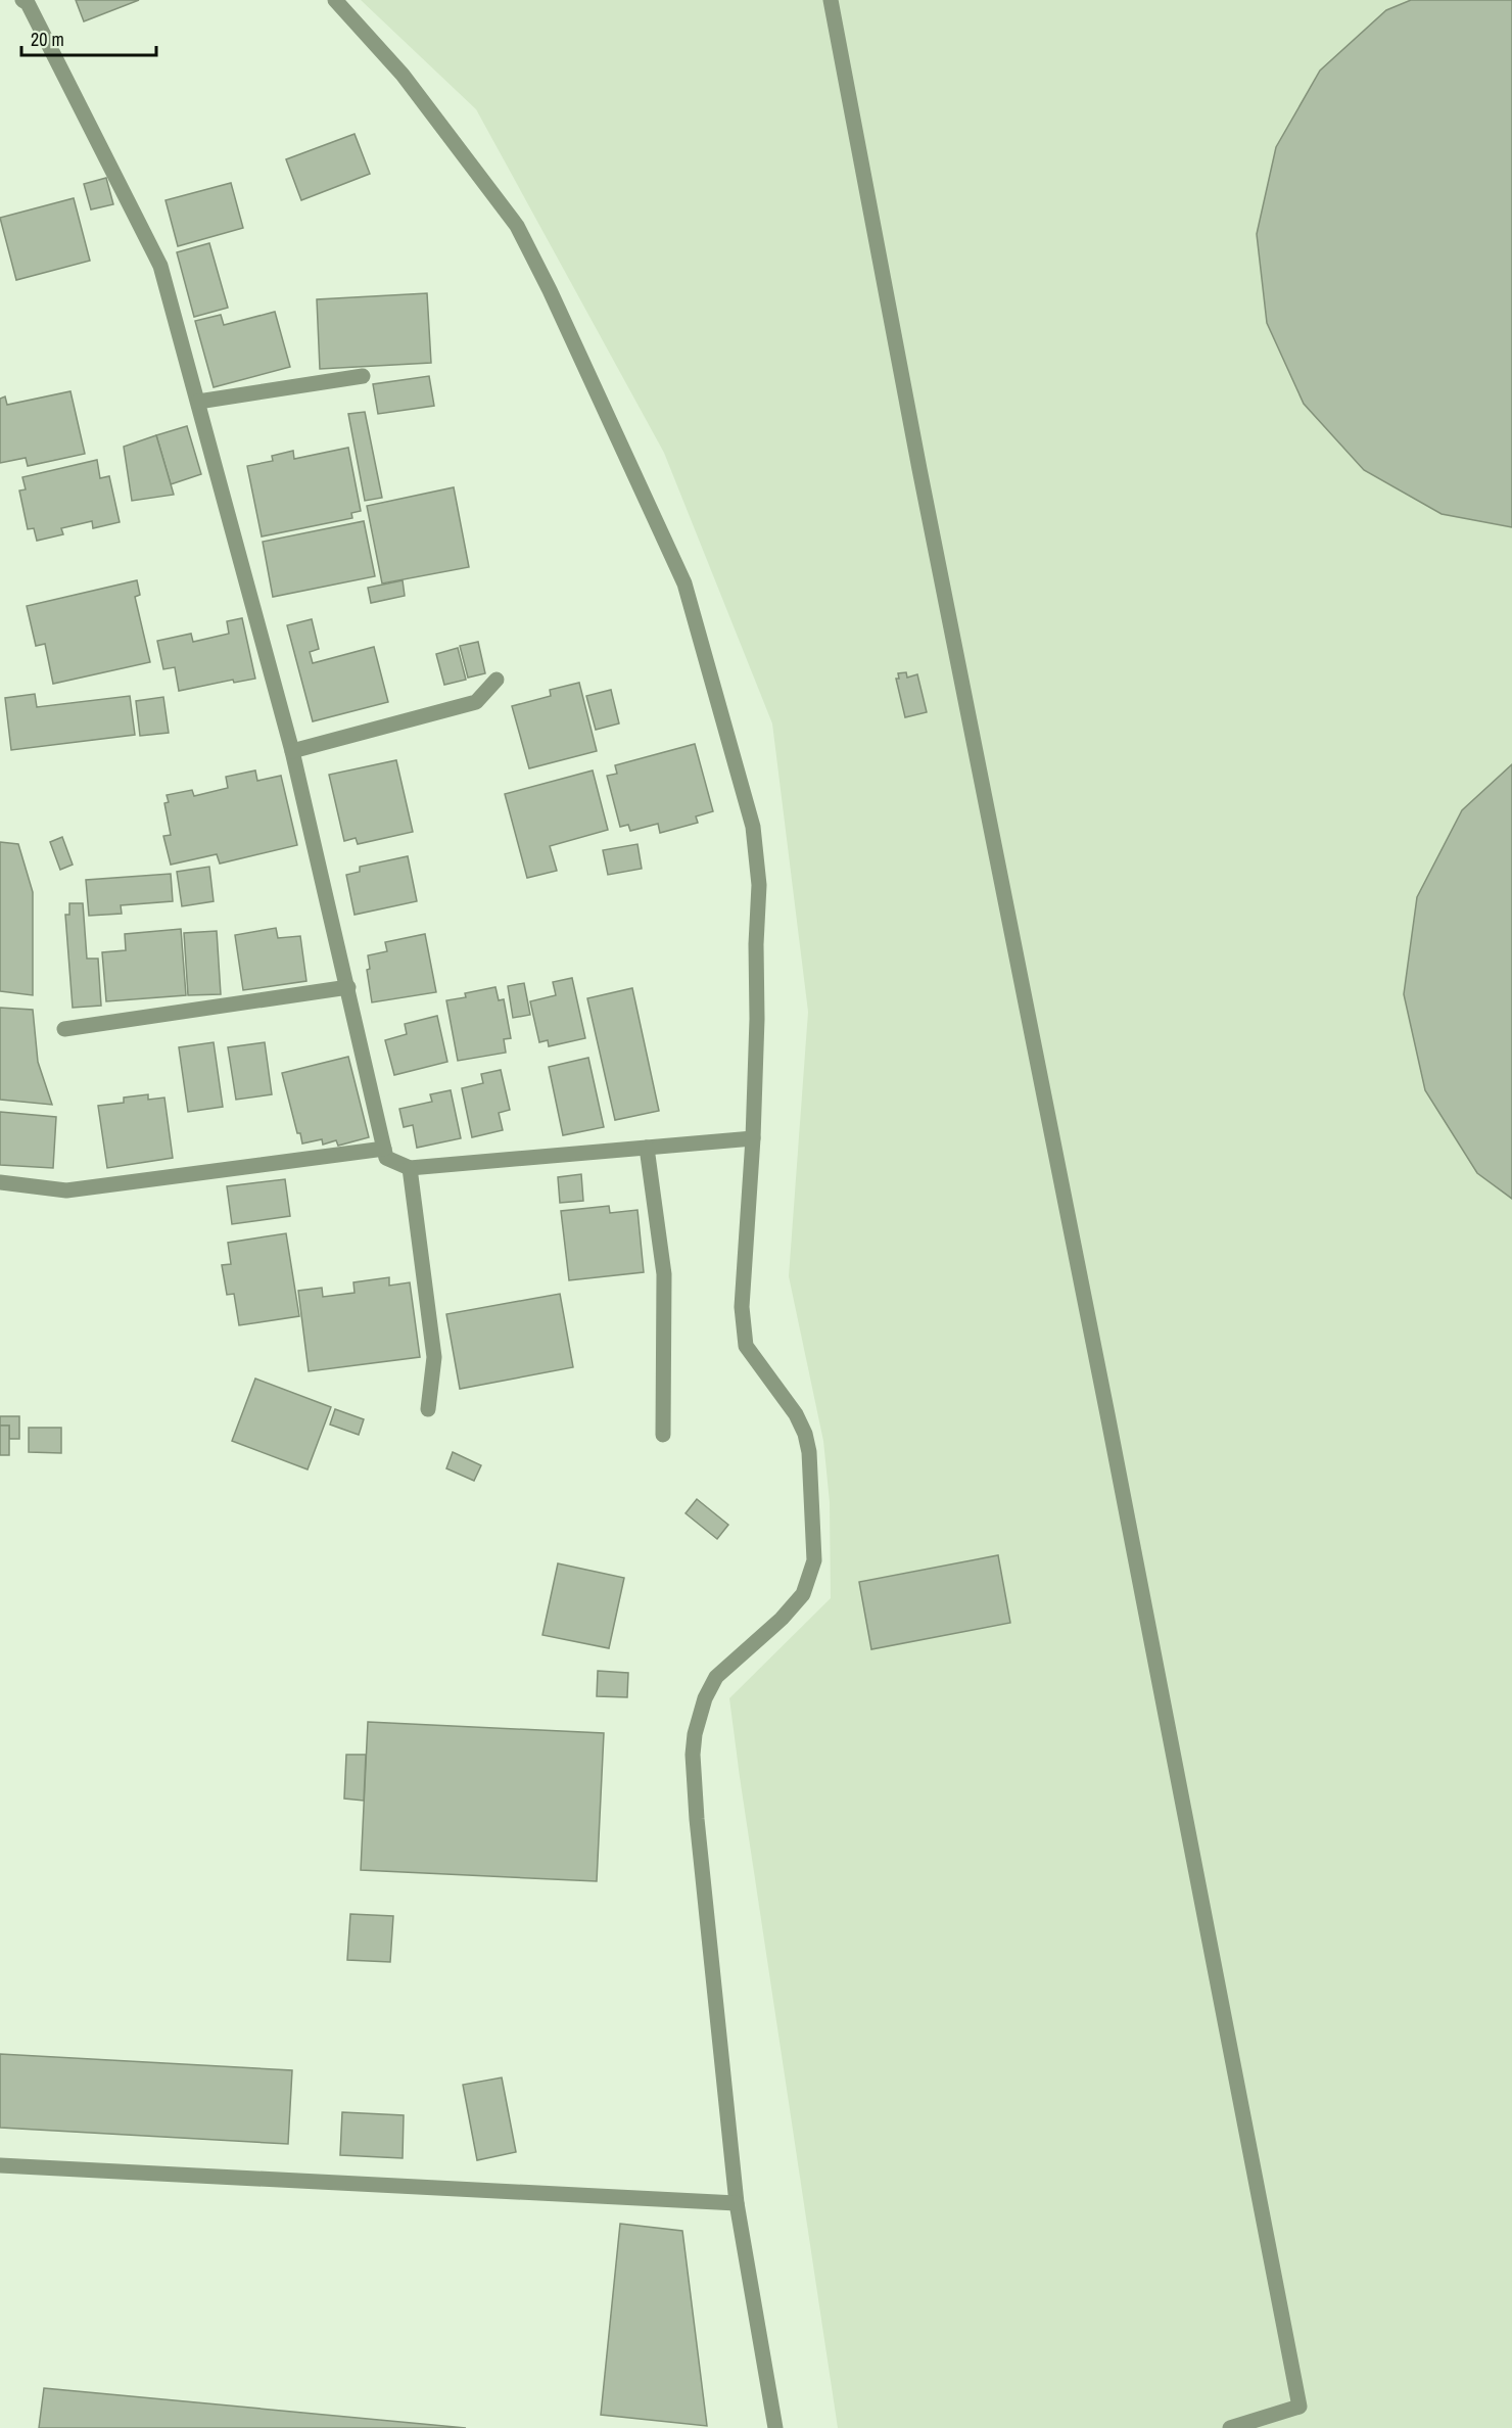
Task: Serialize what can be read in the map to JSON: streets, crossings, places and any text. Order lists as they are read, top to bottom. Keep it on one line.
{"scale_bar":"20 m"}
